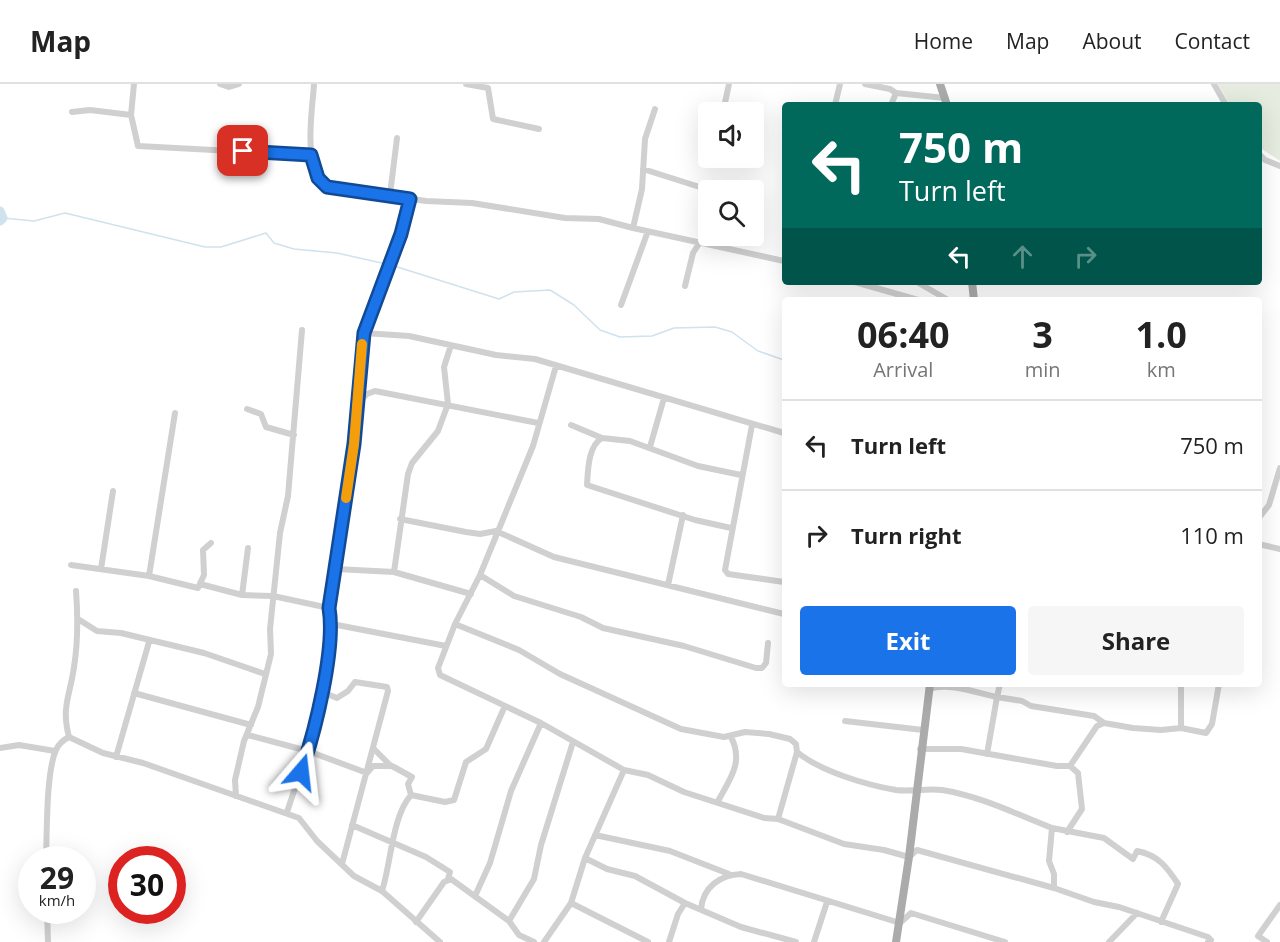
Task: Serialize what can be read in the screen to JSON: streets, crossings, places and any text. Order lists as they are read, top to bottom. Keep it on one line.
{"page":{"header":"Map","nav":["Home","Map","About","Contact"],"turn":["750 m","Turn left"],"eta":["06:40","Arrival","3","min","1.0","km"],"list":[{"name":"Turn left","value":"750 m"},{"name":"Turn right","value":"110 m"}],"buttons":["Exit","Share"],"speed":"29 km/h","limit":"30"}}
